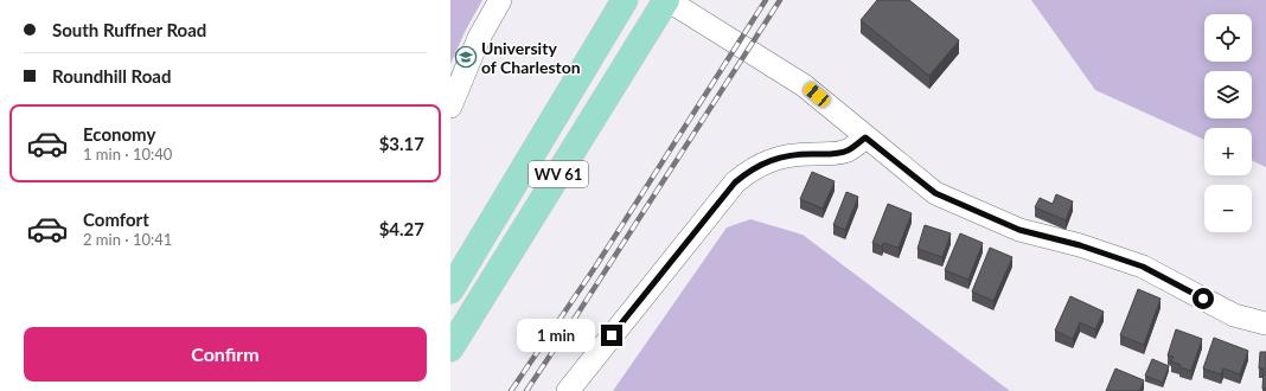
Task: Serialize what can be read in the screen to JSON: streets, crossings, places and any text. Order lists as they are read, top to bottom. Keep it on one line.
{"streets":{"main road":["WV 61"]},"places":{"school or university":["University of Charleston"]},"page":{"banner":["South Ruffner Road","Roundhill Road"],"map_buttons":["+","−"],"list":[{"name":"Economy","note":"1 min · 10:40","value":"$3.17"},{"name":"Comfort","note":"2 min · 10:41","value":"$4.27"}],"buttons":"Confirm","bubble":"1 min"}}
